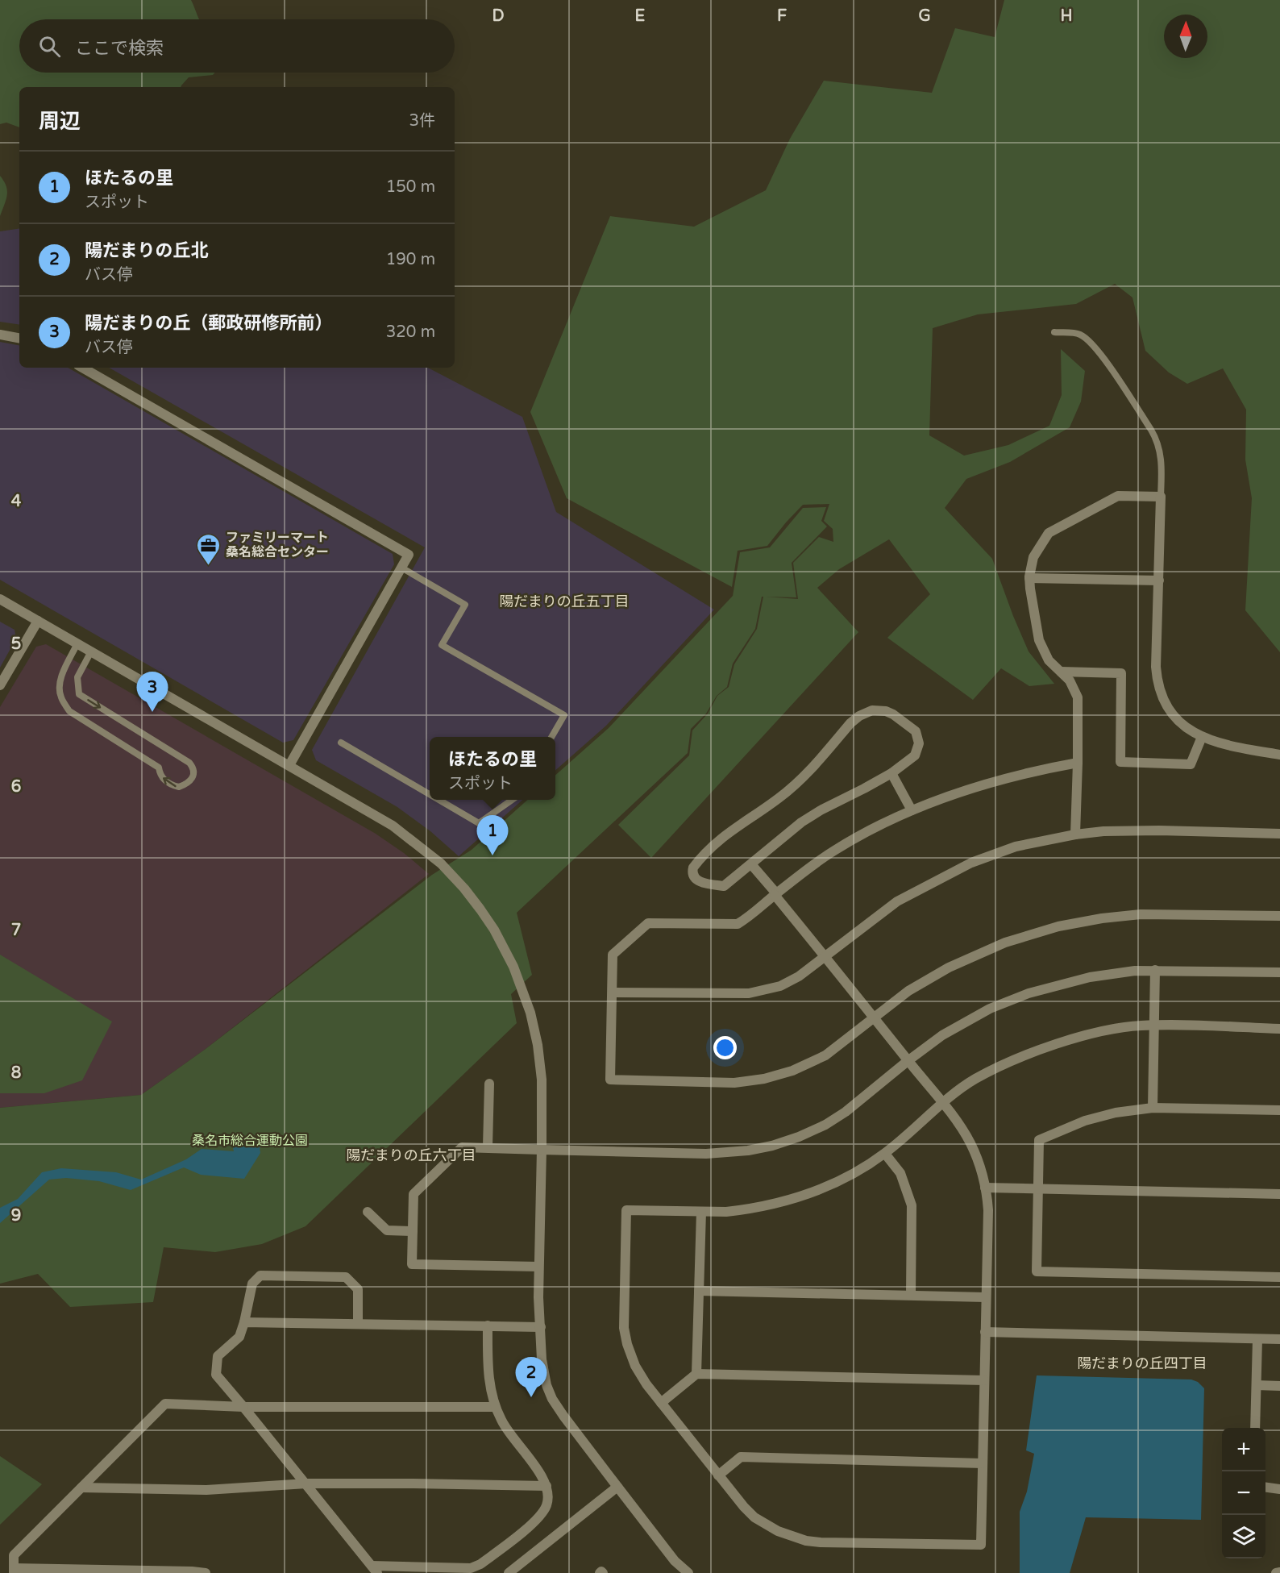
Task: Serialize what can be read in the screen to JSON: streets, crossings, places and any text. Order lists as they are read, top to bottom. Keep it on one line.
{"districts":["陽だまりの丘五丁目","陽だまりの丘六丁目","陽だまりの丘四丁目"],"parks":["桑名市総合運動公園"],"places":{"office":["ファミリーマート 桑名総合センター"]},"north":"top","page":{"search":"ここで検索","heading":["周辺","3件"],"list":[{"mark":"1","name":"ほたるの里","note":"スポット","value":"150 m"},{"mark":"2","name":"陽だまりの丘北","note":"バス停","value":"190 m"},{"mark":"3","name":"陽だまりの丘（郵政研修所前）","note":"バス停","value":"320 m"}],"pins":["3","1","2"],"popup":["ほたるの里","スポット"],"map_buttons":["+","−"]},"grid":{"columns":["D","E","F","G","H"],"rows":["4","5","6","7","8","9"]}}
